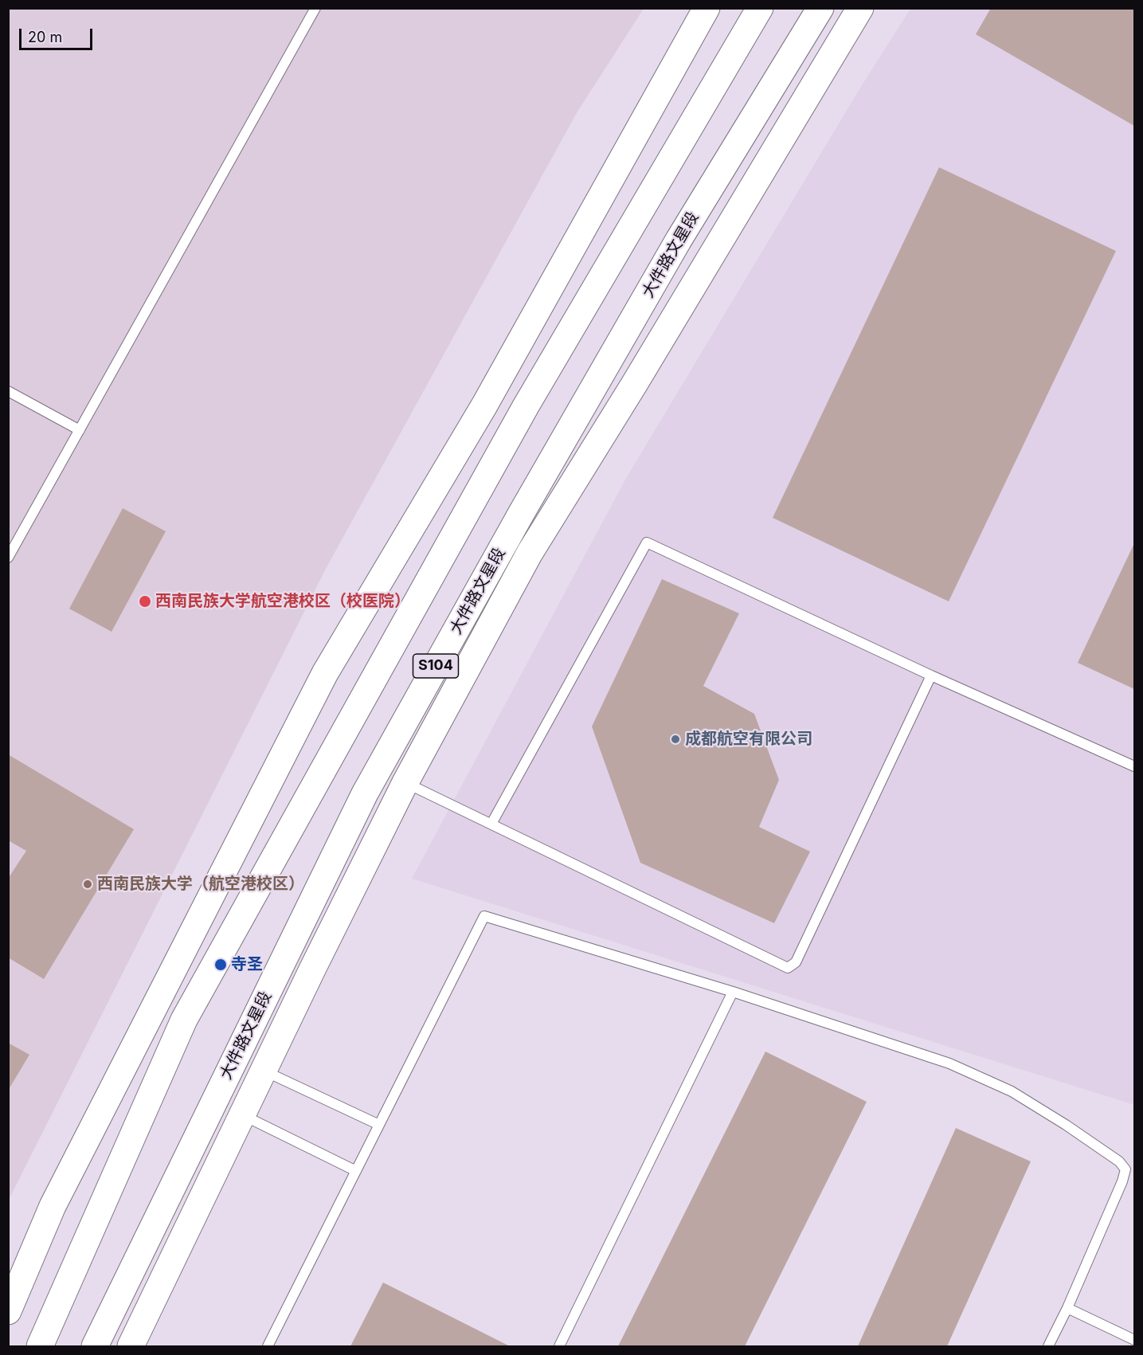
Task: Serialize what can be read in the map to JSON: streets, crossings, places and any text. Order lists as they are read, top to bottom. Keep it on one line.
{"streets":{"main road":["大件路文星段","S104"]},"places":["西南民族大学航空港校区（校医院）","成都航空有限公司","西南民族大学（航空港校区）","寺圣"],"scale_bar":"20 m"}
